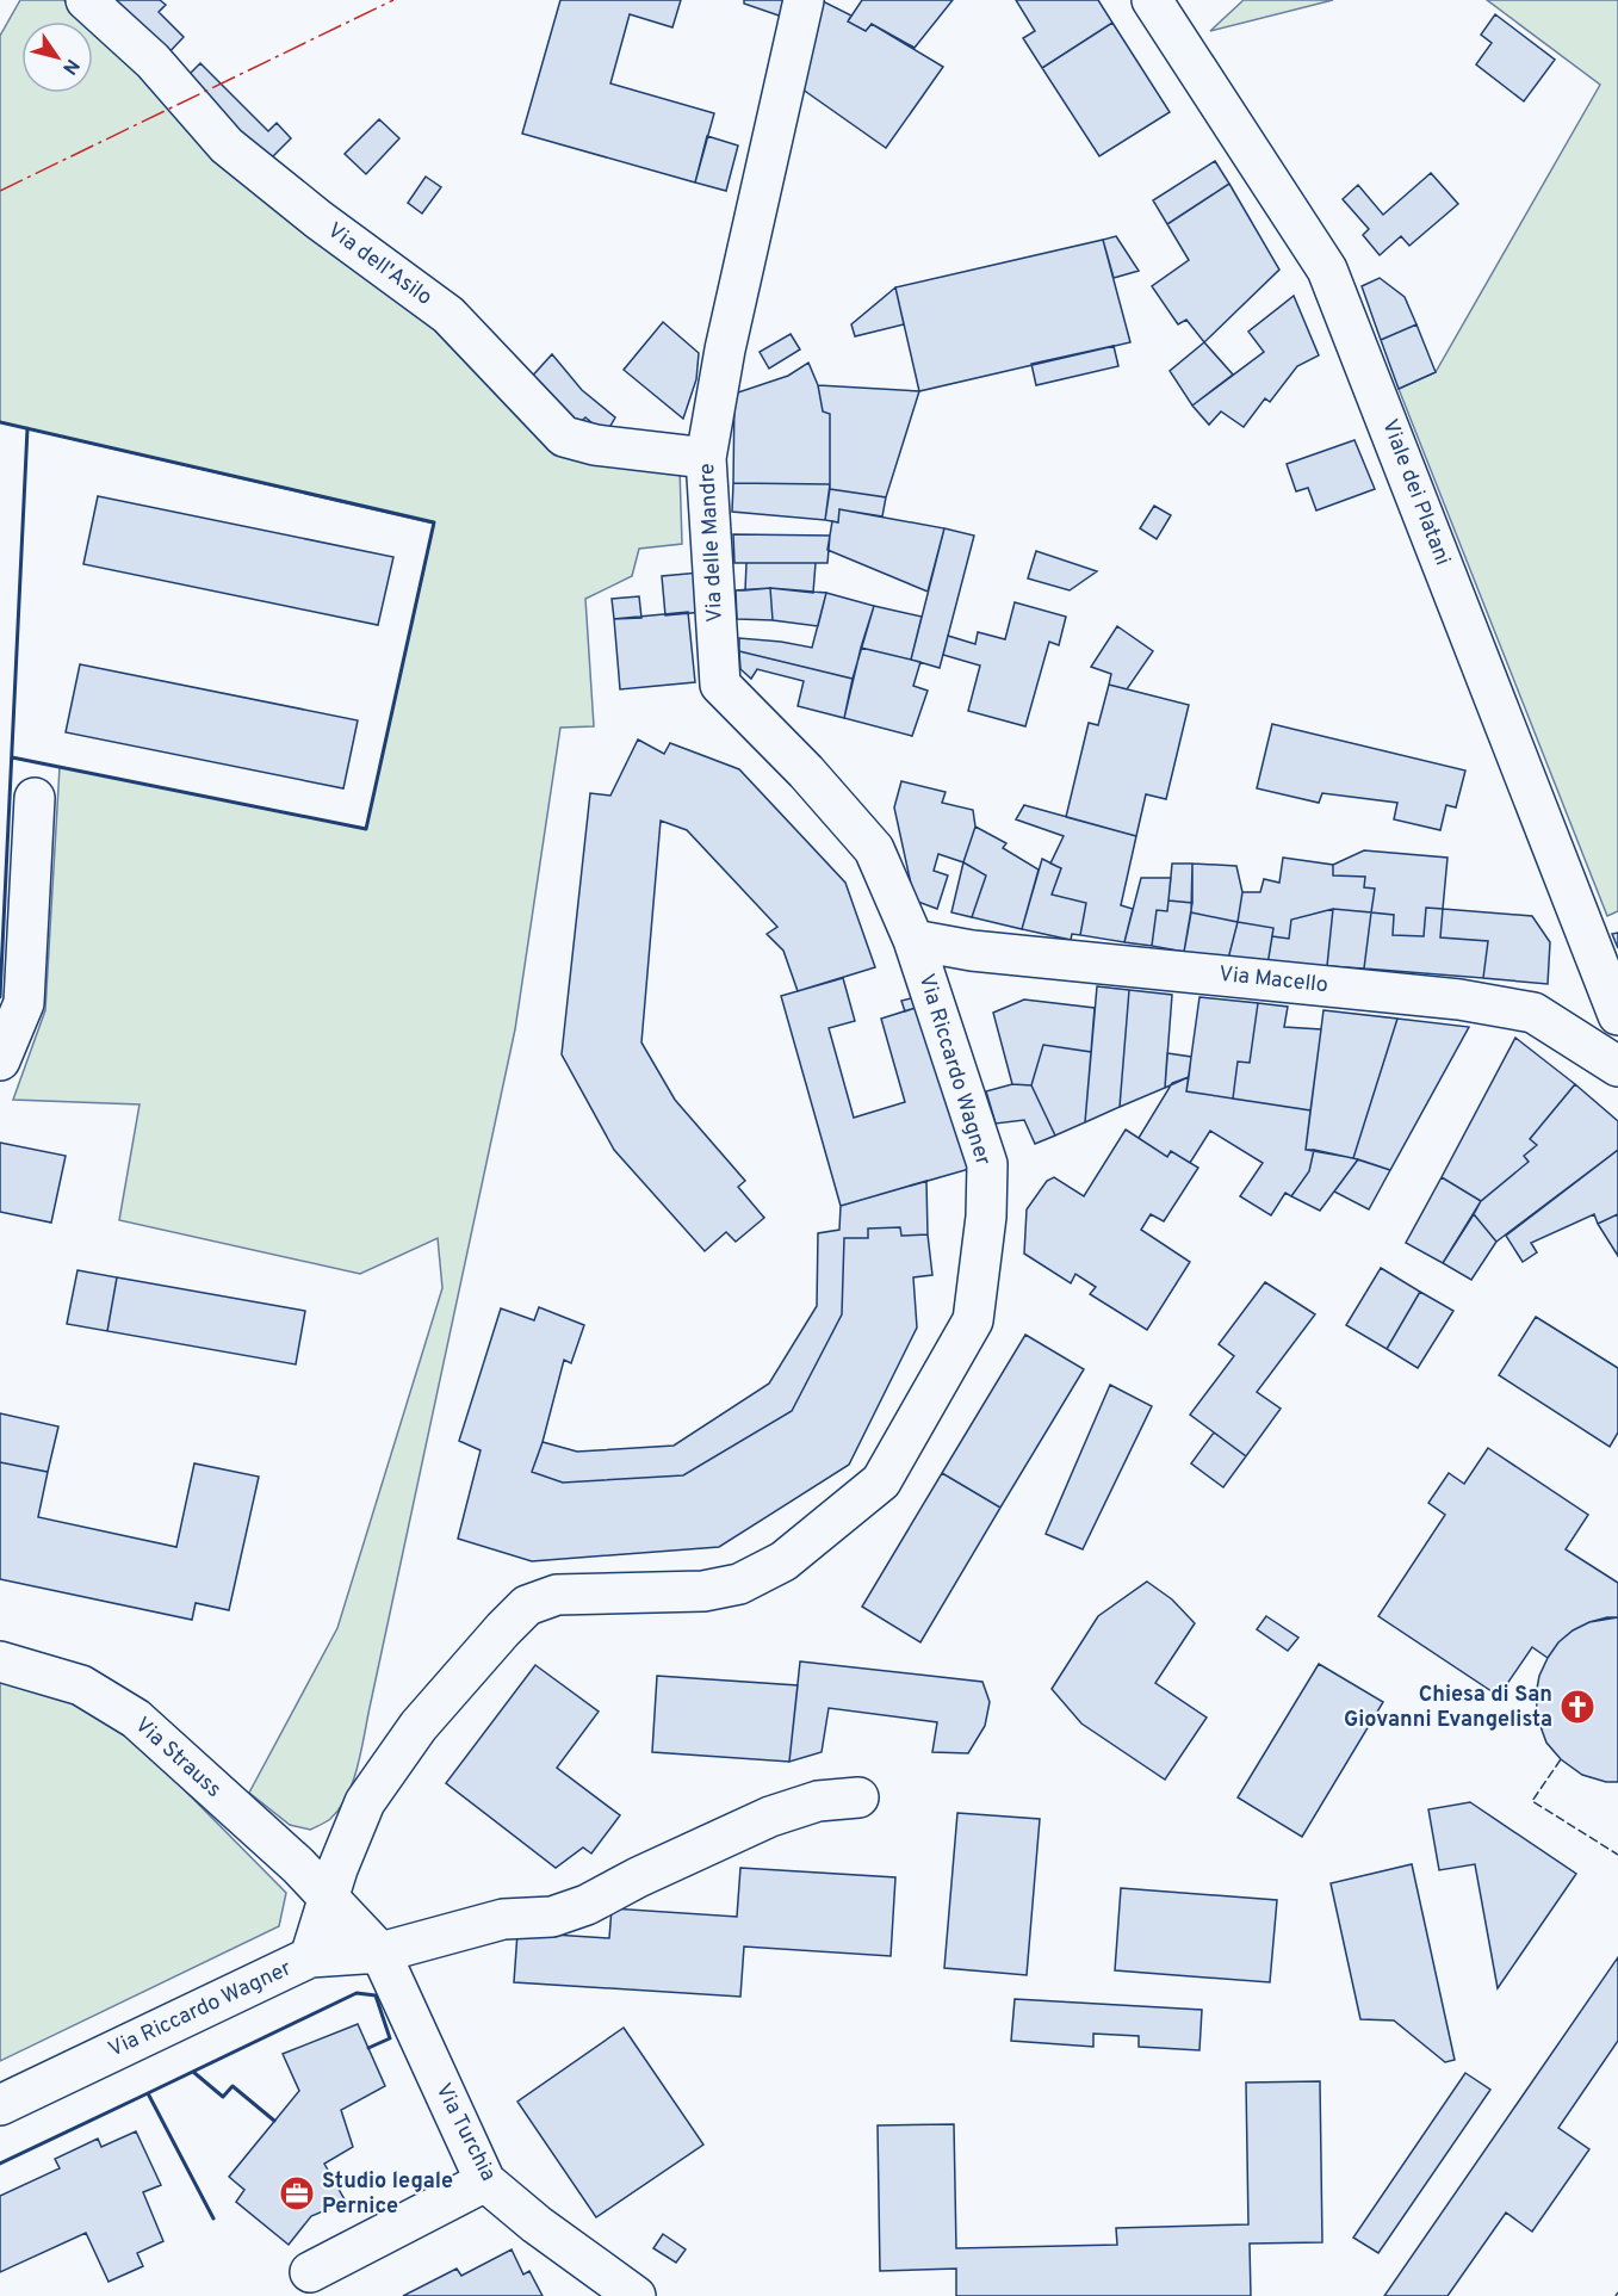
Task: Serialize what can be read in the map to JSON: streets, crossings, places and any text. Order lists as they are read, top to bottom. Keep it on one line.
{"streets":{"street":["Via dell'Asilo","Viale dei Platani","Via delle Mandre","Via Macello","Via Riccardo Wagner","Via Strauss","Via Turchia"]},"crossings":[["Via dell'Asilo","Via delle Mandre"],["Via delle Mandre","Via Macello"],["Via delle Mandre","Via Riccardo Wagner"],["Via Macello","Via Riccardo Wagner"],["Via Riccardo Wagner","Via Strauss"],["Via Strauss","Via Turchia"]],"places":{"church":["Chiesa di San Giovanni Evangelista"],"office":["Studio legale Pernice"]},"north":"bottom right"}
